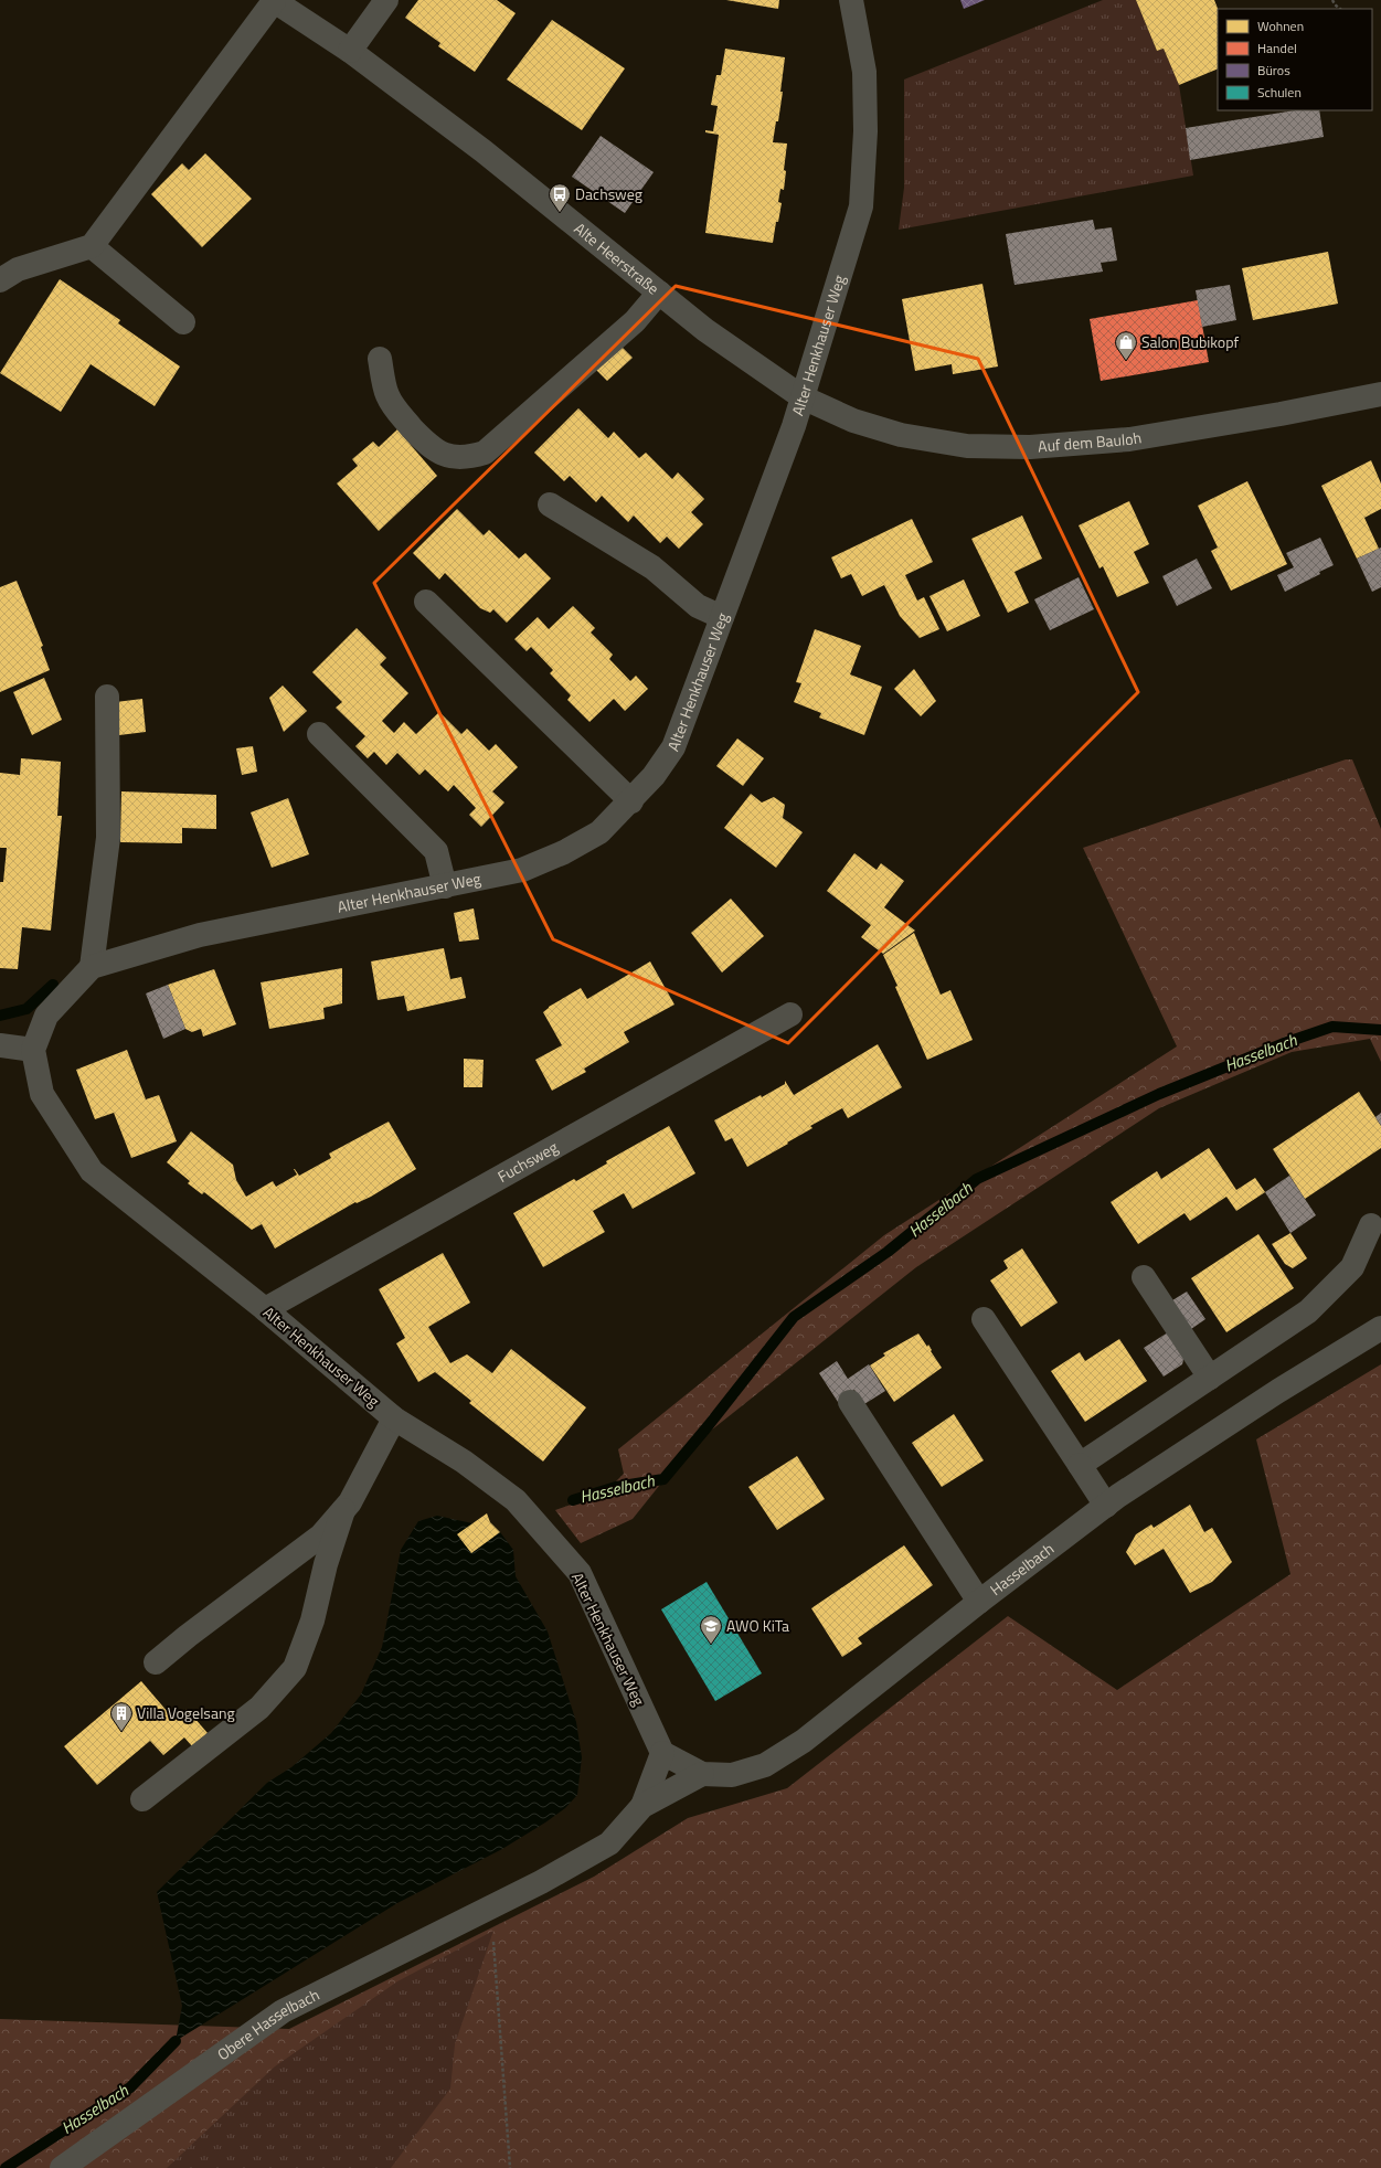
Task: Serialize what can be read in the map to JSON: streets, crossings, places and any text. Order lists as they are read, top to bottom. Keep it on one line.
{"streets":{"street":["Alte Heerstraße","Alter Henkhauser Weg","Auf dem Bauloh","Fuchsweg","Hasselbach","Obere Hasselbach"]},"crossings":[["Alte Heerstraße","Alter Henkhauser Weg"],["Alte Heerstraße","Auf dem Bauloh"],["Alter Henkhauser Weg","Auf dem Bauloh"],["Alter Henkhauser Weg","Fuchsweg"],["Alter Henkhauser Weg","Hasselbach"]],"water":["Hasselbach"],"places":{"bus stop":["Dachsweg"],"shop":["Salon Bubikopf"],"school or university":["AWO KiTa"],"building":["Villa Vogelsang"]},"legend":["Wohnen","Handel","Büros","Schulen"]}
